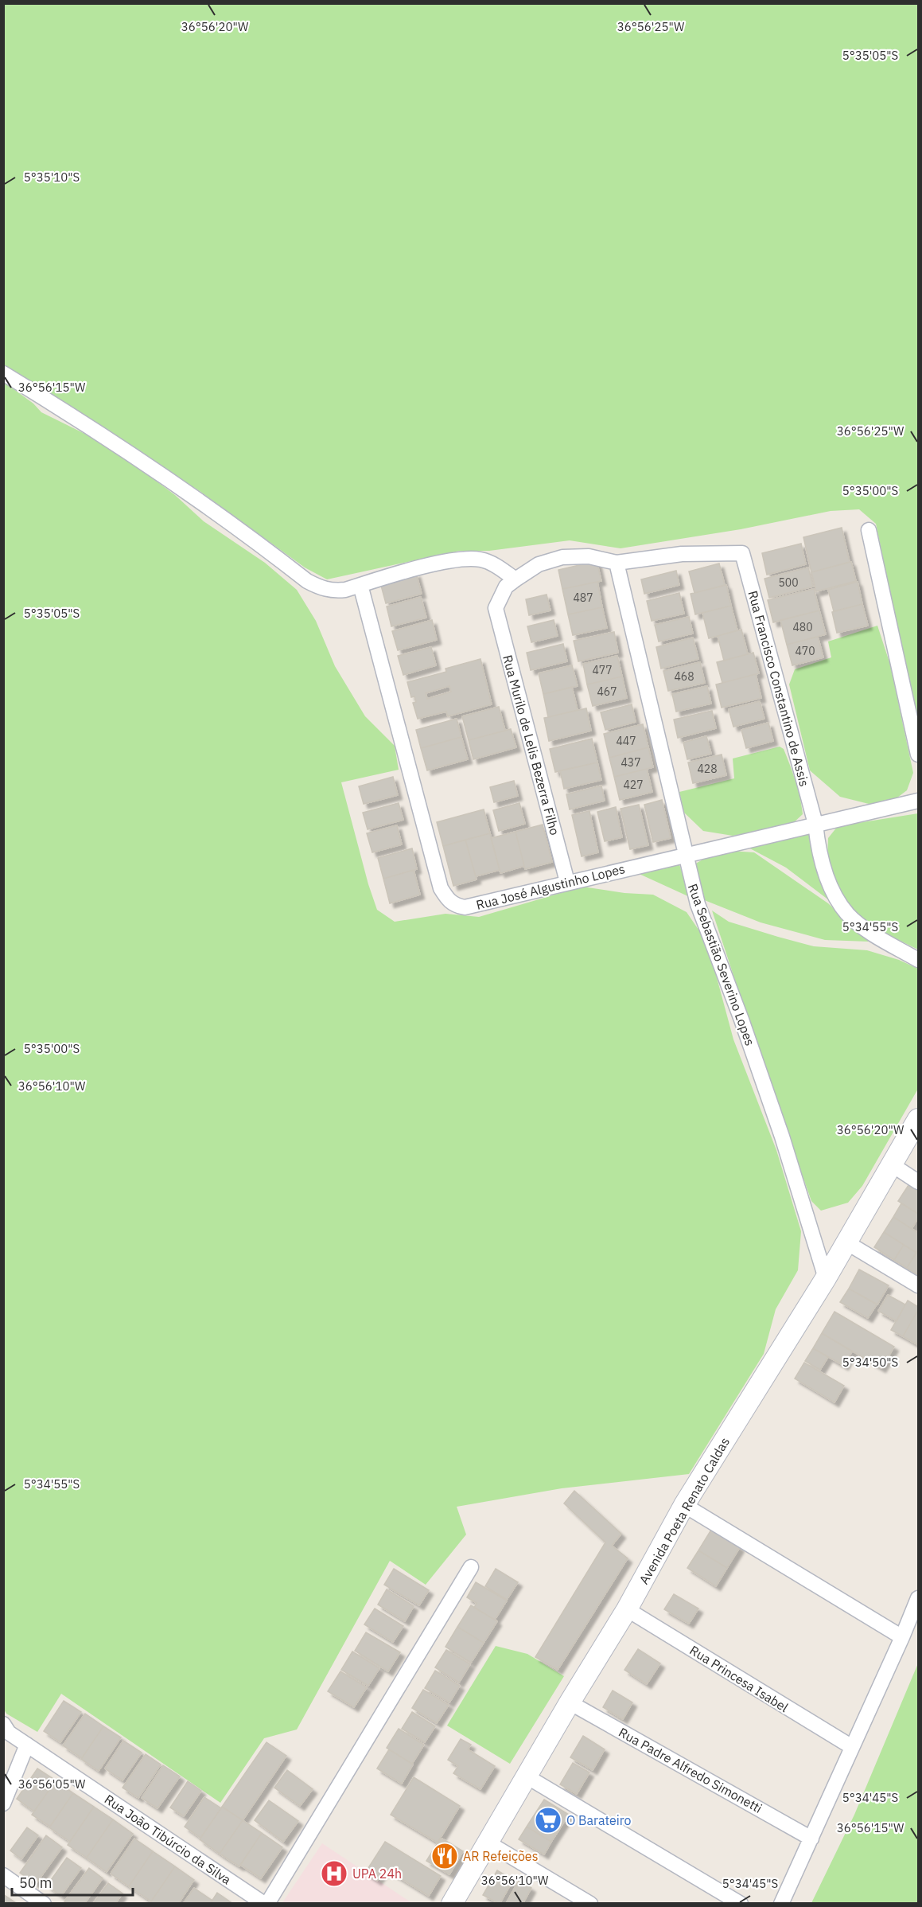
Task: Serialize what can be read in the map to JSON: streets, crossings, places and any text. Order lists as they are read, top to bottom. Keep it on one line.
{"streets":{"main road":["Avenida Poeta Renato Caldas"],"street":["Rua Francisco Constantino de Assis","Rua Murilo de Lelis Bezerra Filho","Rua José Algustinho Lopes","Rua Sebastião Severino Lopes","Rua Princesa Isabel","Rua Padre Alfredo Simonetti","Rua João Tibúrcio da Silva"]},"crossings":[["Rua Francisco Constantino de Assis","Rua José Algustinho Lopes"],["Rua Francisco Constantino de Assis","Rua Sebastião Severino Lopes"],["Rua Murilo de Lelis Bezerra Filho","Rua José Algustinho Lopes"],["Rua José Algustinho Lopes","Rua Sebastião Severino Lopes"],["Rua Sebastião Severino Lopes","Avenida Poeta Renato Caldas"],["Avenida Poeta Renato Caldas","Rua Princesa Isabel"],["Avenida Poeta Renato Caldas","Rua Padre Alfredo Simonetti"]],"places":{"supermarket":["O Barateiro"],"restaurant":["AR Refeições"],"hospital":["UPA 24h"]},"house_numbers":["500","487","480","470","477","468","467","447","437","428","427"],"scale_bar":"50 m","coordinates":["36°56'20\"W","36°56'25\"W","5°35'05\"S","5°35'10\"S","36°56'15\"W","5°35'00\"S","5°34'55\"S","36°56'10\"W","5°34'50\"S","36°56'05\"W","5°34'45\"S"]}
